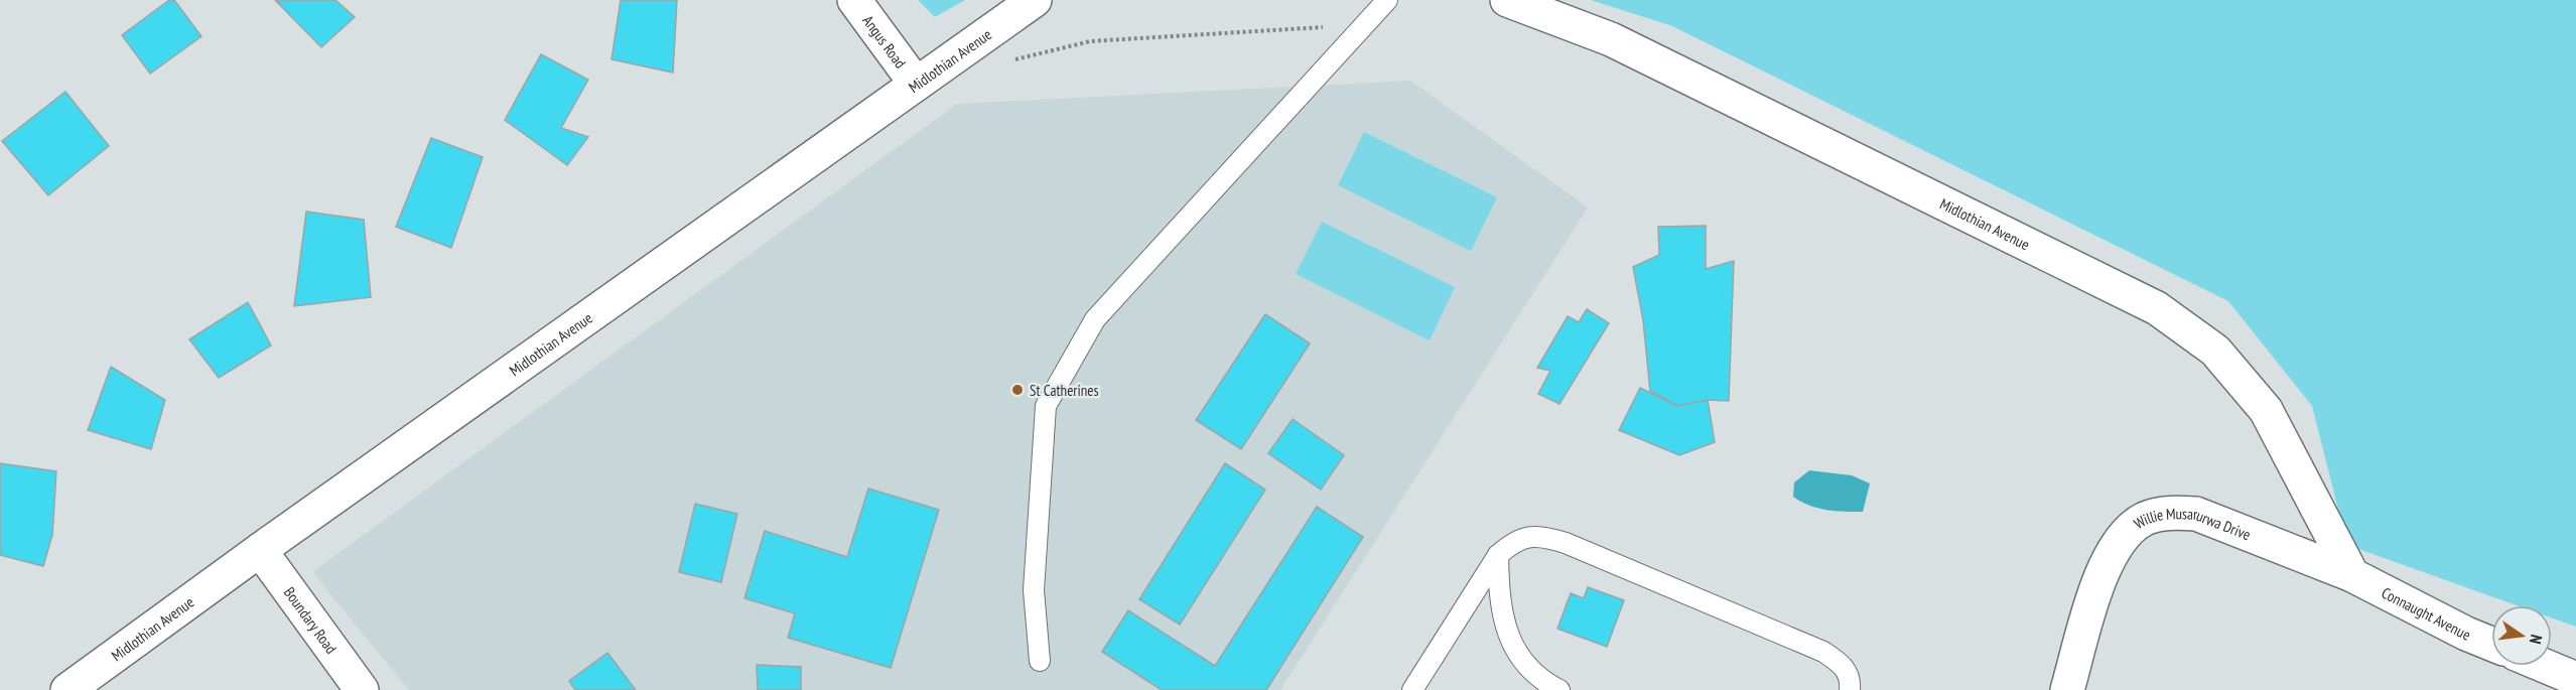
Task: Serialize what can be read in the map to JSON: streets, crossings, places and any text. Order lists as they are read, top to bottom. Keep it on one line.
{"streets":{"street":["Angus Road","Midlothian Avenue","Willie Musarurwa Drive","Connaught Avenue","Boundary Road"]},"crossings":[["Angus Road","Midlothian Avenue"],["Midlothian Avenue","Willie Musarurwa Drive"],["Midlothian Avenue","Connaught Avenue"],["Midlothian Avenue","Boundary Road"],["Willie Musarurwa Drive","Connaught Avenue"]],"places":["St Catherines"],"north":"right"}
